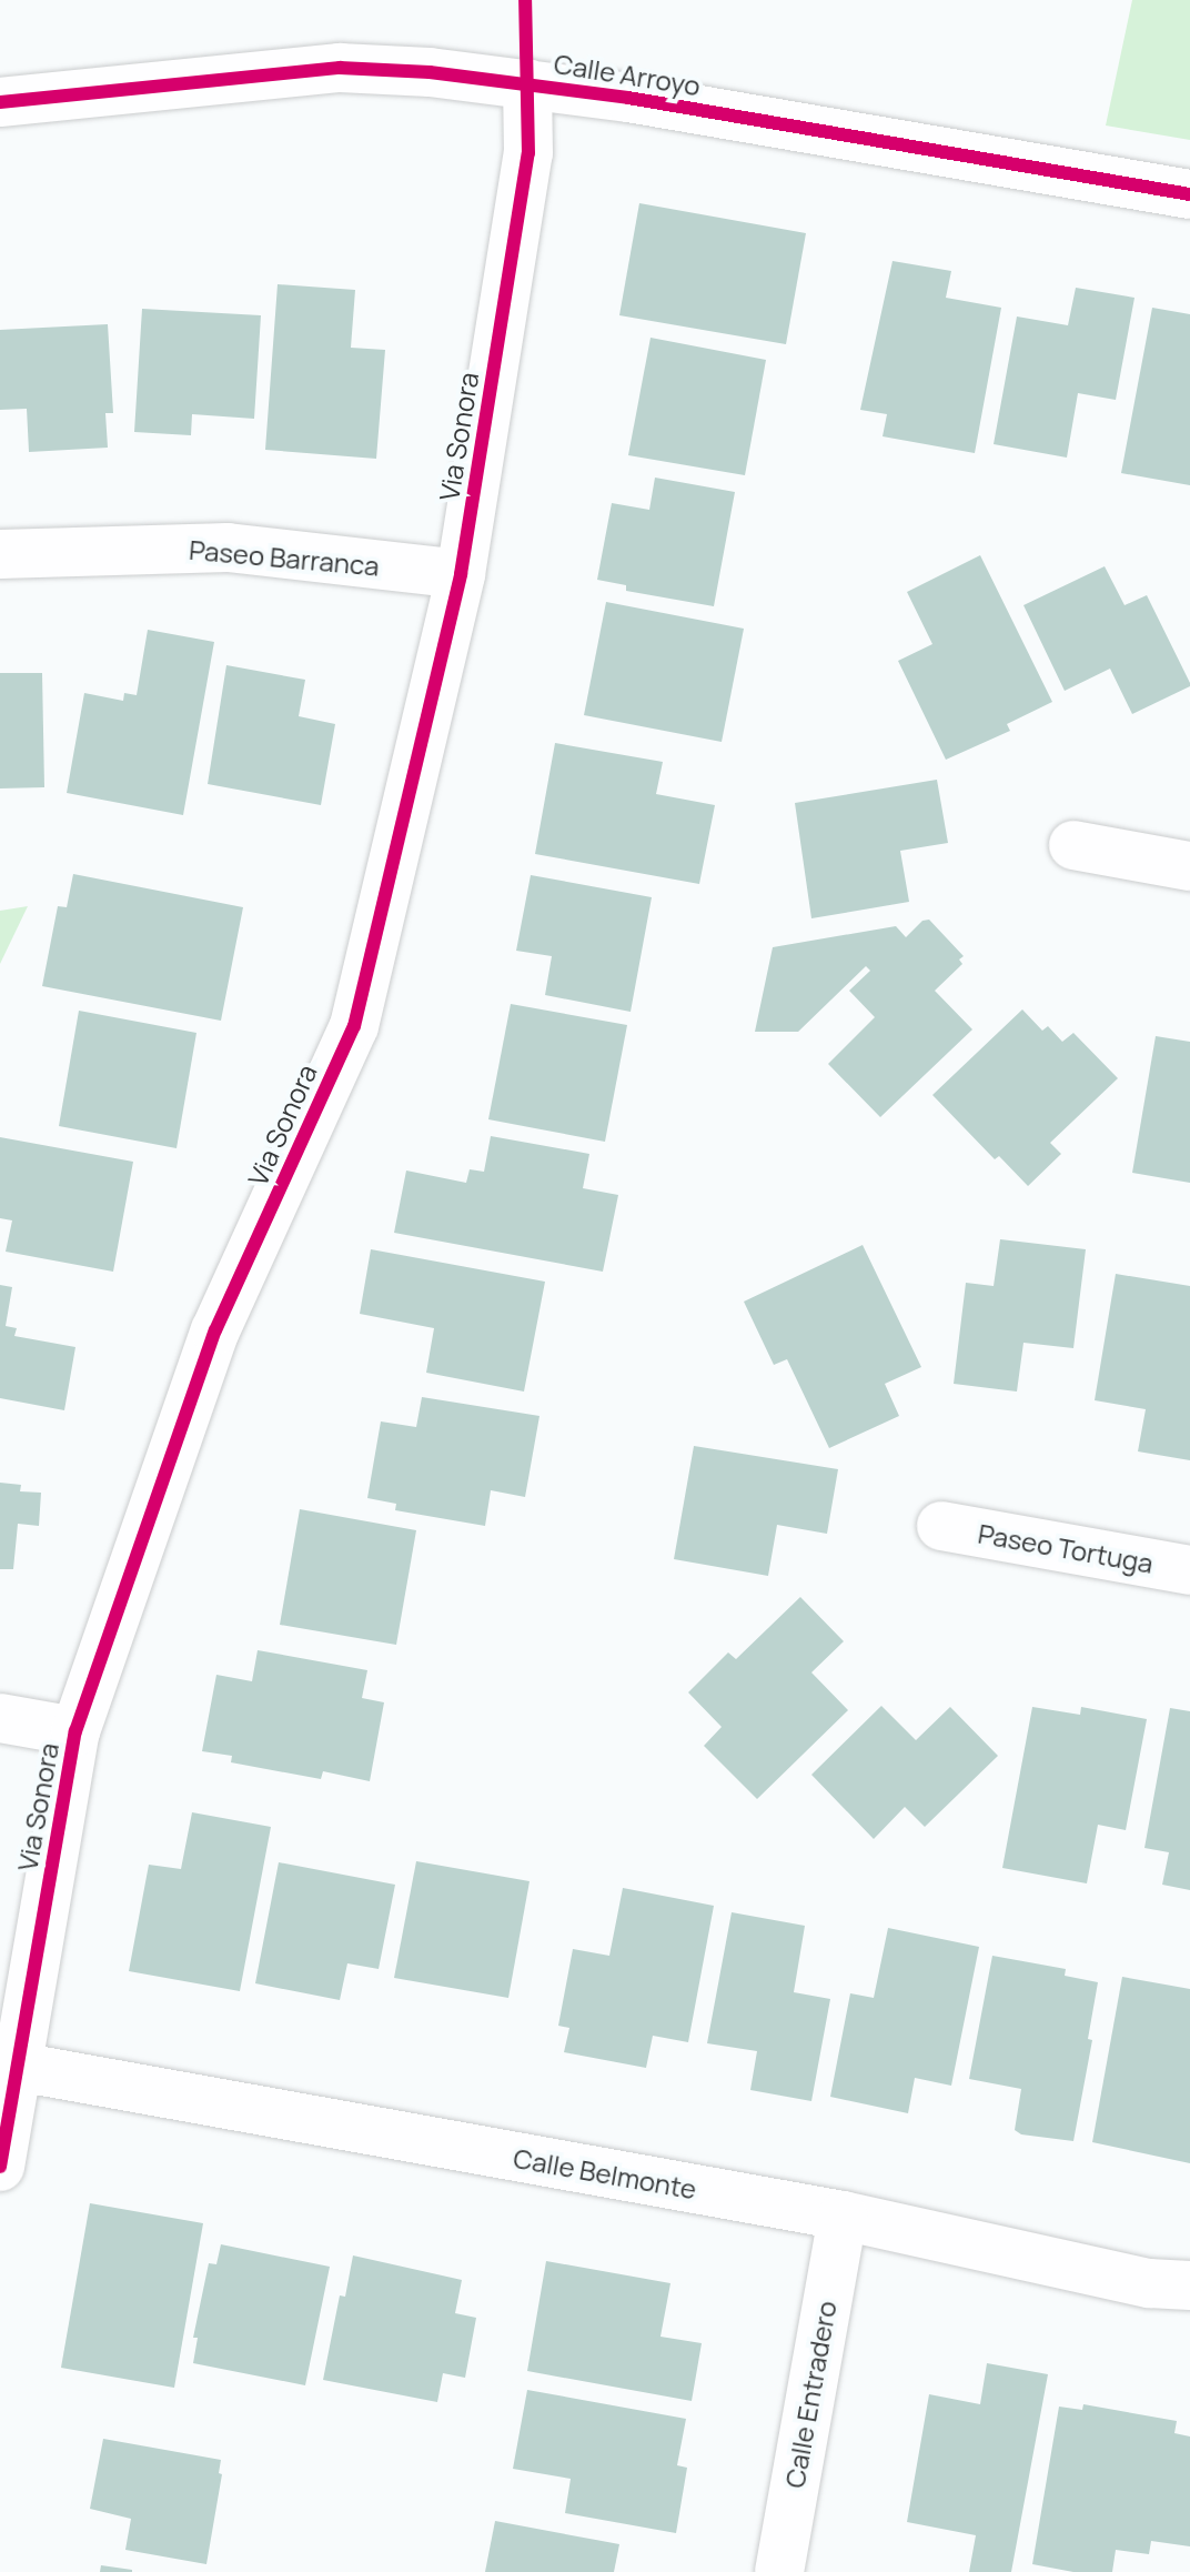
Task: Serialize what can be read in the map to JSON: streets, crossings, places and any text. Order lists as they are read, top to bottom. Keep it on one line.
{"streets":{"street":["Calle Arroyo","Via Sonora","Paseo Barranca","Paseo Tortuga","Calle Belmonte","Calle Entradero"]},"crossings":[["Calle Arroyo","Via Sonora"],["Via Sonora","Paseo Barranca"],["Via Sonora","Calle Belmonte"],["Calle Belmonte","Calle Entradero"]]}
